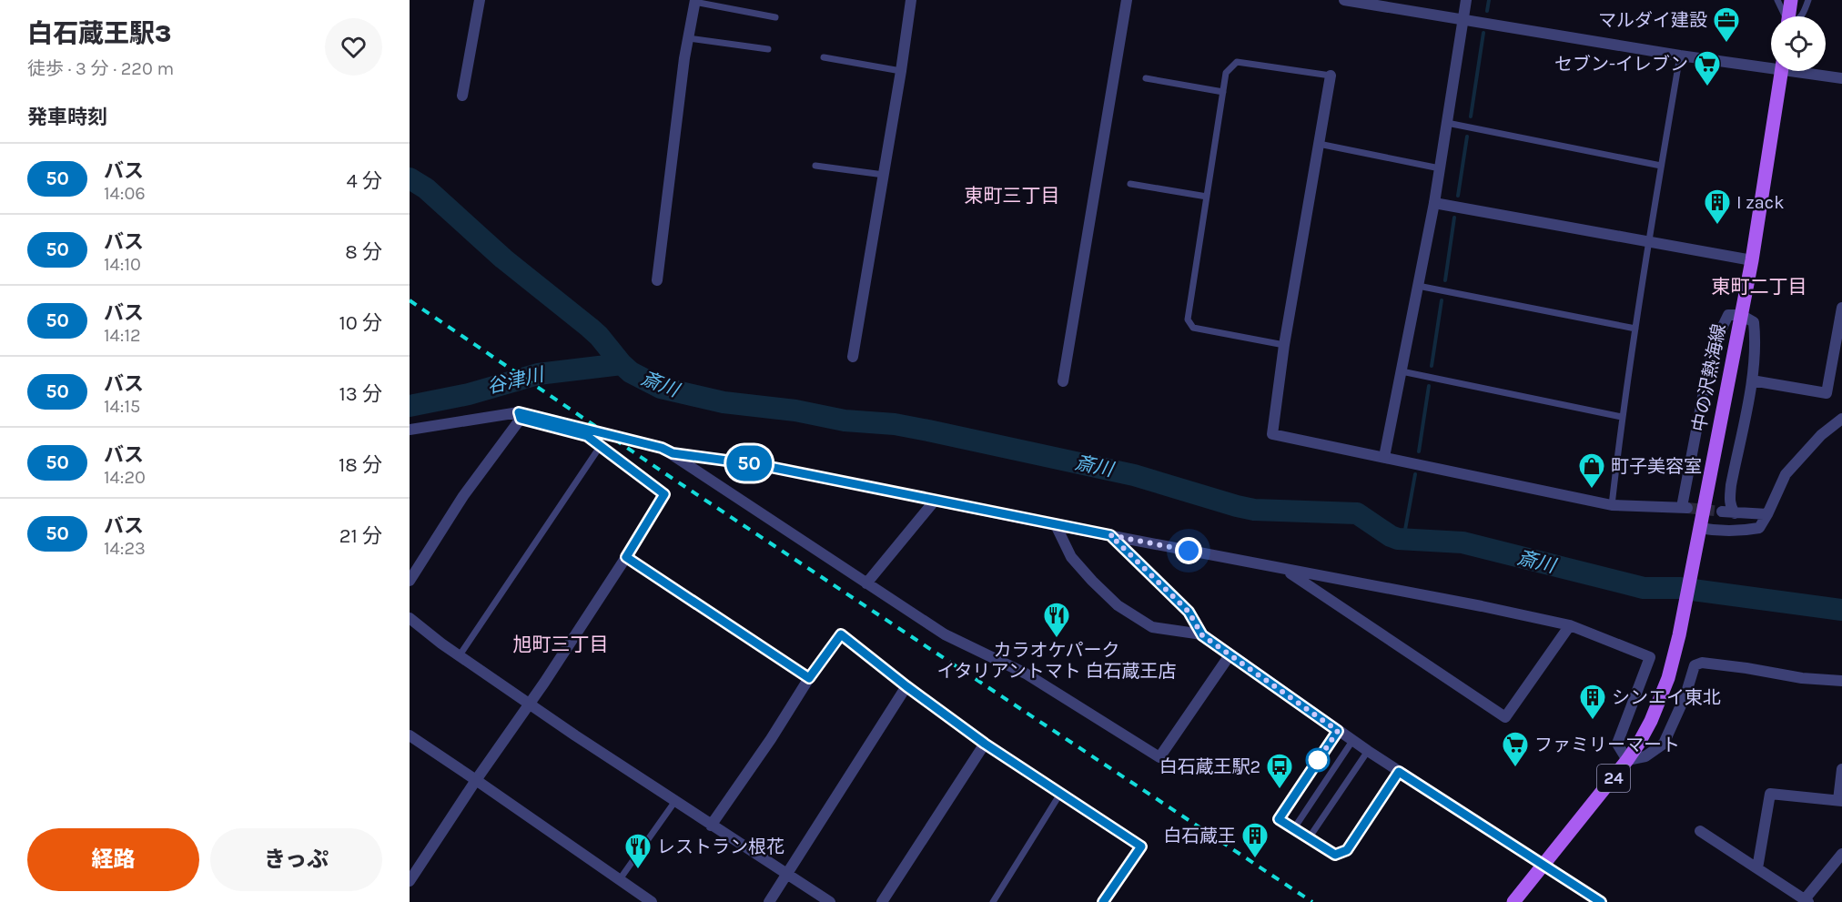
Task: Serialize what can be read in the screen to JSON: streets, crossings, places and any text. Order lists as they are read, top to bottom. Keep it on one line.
{"streets":{"main road":["中の沢熱海線","24"]},"crossings":[["中の沢熱海線","24"]],"districts":["東町三丁目","東町二丁目","旭町三丁目"],"water":["谷津川","斎川"],"places":{"office":["マルダイ建設"],"supermarket":["セブン-イレブン","ファミリーマート"],"building":["I zack","シンエイ東北","白石蔵王"],"shop":["町子美容室"],"restaurant":["カラオケパーク イタリアントマト 白石蔵王店","レストラン根花"],"bus stop":["白石蔵王駅2"]},"lines":["bus line 50"],"page":{"heading":[["白石蔵王駅3","徒歩 · 3 分 · 220 m"],"発車時刻"],"on_map":"50","list":[{"mark":"50","name":"バス","note":"14:06","value":"4 分"},{"mark":"50","name":"バス","note":"14:10","value":"8 分"},{"mark":"50","name":"バス","note":"14:12","value":"10 分"},{"mark":"50","name":"バス","note":"14:15","value":"13 分"},{"mark":"50","name":"バス","note":"14:20","value":"18 分"},{"mark":"50","name":"バス","note":"14:23","value":"21 分"}],"buttons":["経路","きっぷ"]}}
